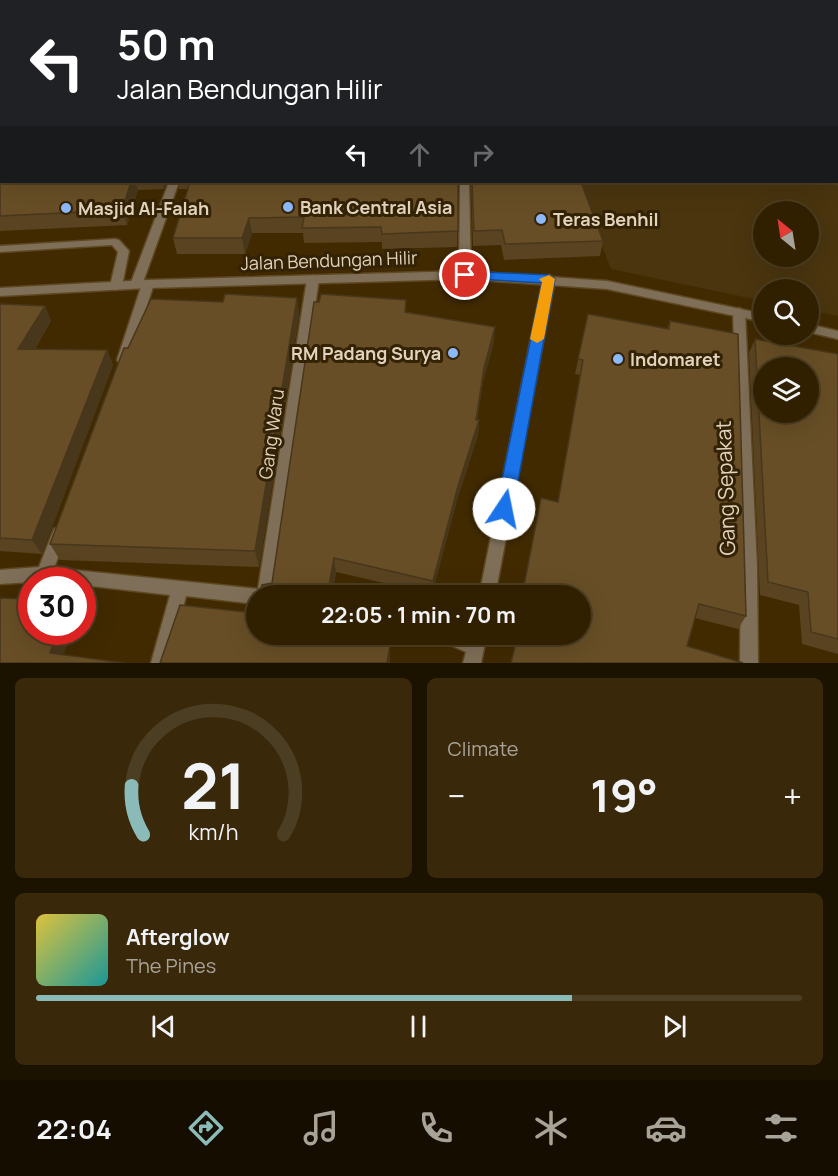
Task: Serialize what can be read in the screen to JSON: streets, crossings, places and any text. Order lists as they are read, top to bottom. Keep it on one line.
{"streets":{"street":["Jalan Bendungan Hilir","Gang Waru","Gang Sepakat"]},"crossings":[["Jalan Bendungan Hilir","Gang Waru"],["Jalan Bendungan Hilir","Gang Sepakat"]],"places":["Bank Central Asia","Masjid Al-Falah","Teras Benhil","RM Padang Surya","Indomaret"],"north":"top left","page":{"turn":["50 m","Jalan Bendungan Hilir"],"limit":"30","trip":"22:05 · 1 min · 70 m","tile":"Climate","heat":["−","19°","+"],"song":["Afterglow","The Pines"],"tabs":"22:04","gauge":["21","km/h"]}}
